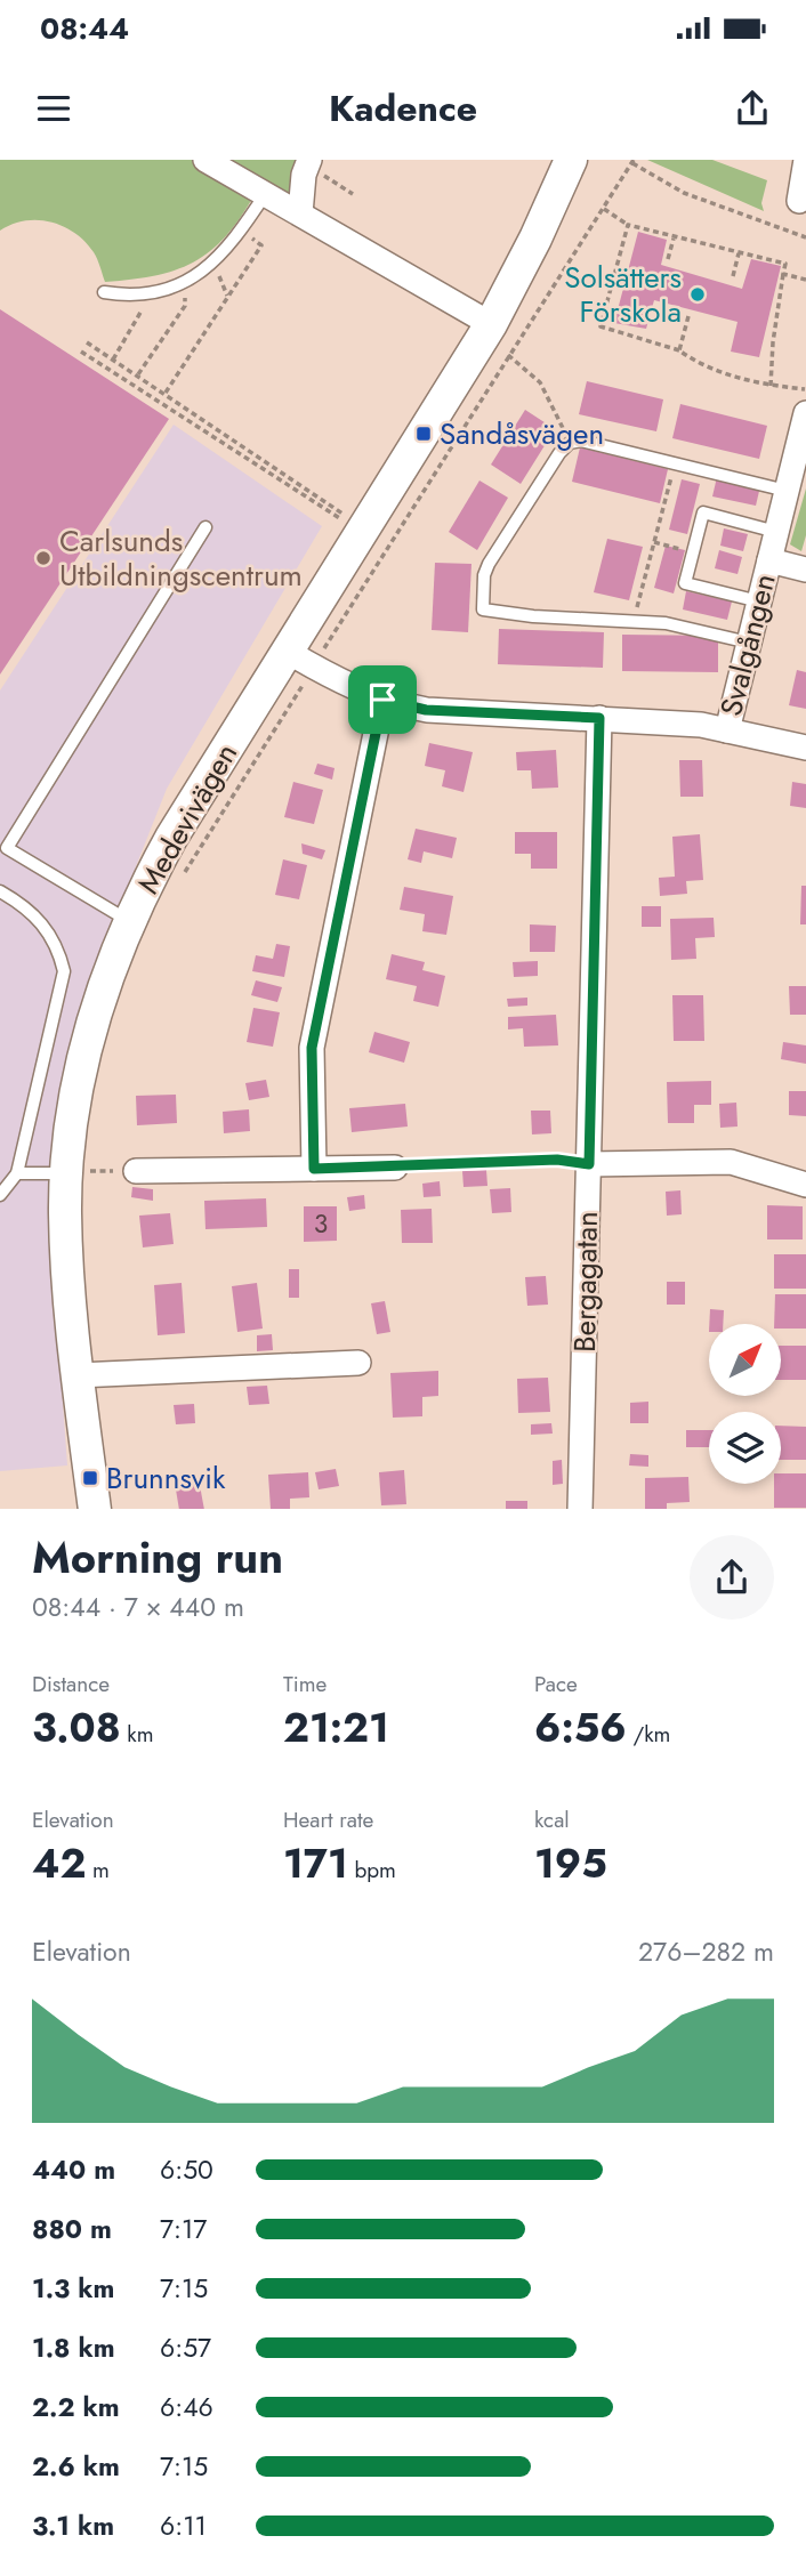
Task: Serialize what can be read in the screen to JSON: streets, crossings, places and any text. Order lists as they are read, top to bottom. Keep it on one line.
{"streets":{"street":["Svalgången","Medevivägen","Bergagatan"]},"places":{"other":["Solsätters Förskola","Carlsunds Utbildningscentrum"],"transit":["Sandåsvägen","Brunnsvik"]},"house_numbers":["3"],"north":"top right","page":{"status":"08:44","header":"Kadence","heading":["Morning run","08:44 · 7 × 440 m"],"stats":[["Distance","3.08 km"],["Time","21:21"],["Pace","6:56 /km"],["Elevation","42 m"],["Heart rate","171 bpm"],["kcal","195"]],"chart":["Elevation","276–282 m"],"list":[{"name":"440 m","note":"6:50"},{"name":"880 m","note":"7:17"},{"name":"1.3 km","note":"7:15"},{"name":"1.8 km","note":"6:57"},{"name":"2.2 km","note":"6:46"},{"name":"2.6 km","note":"7:15"},{"name":"3.1 km","note":"6:11"}]}}
